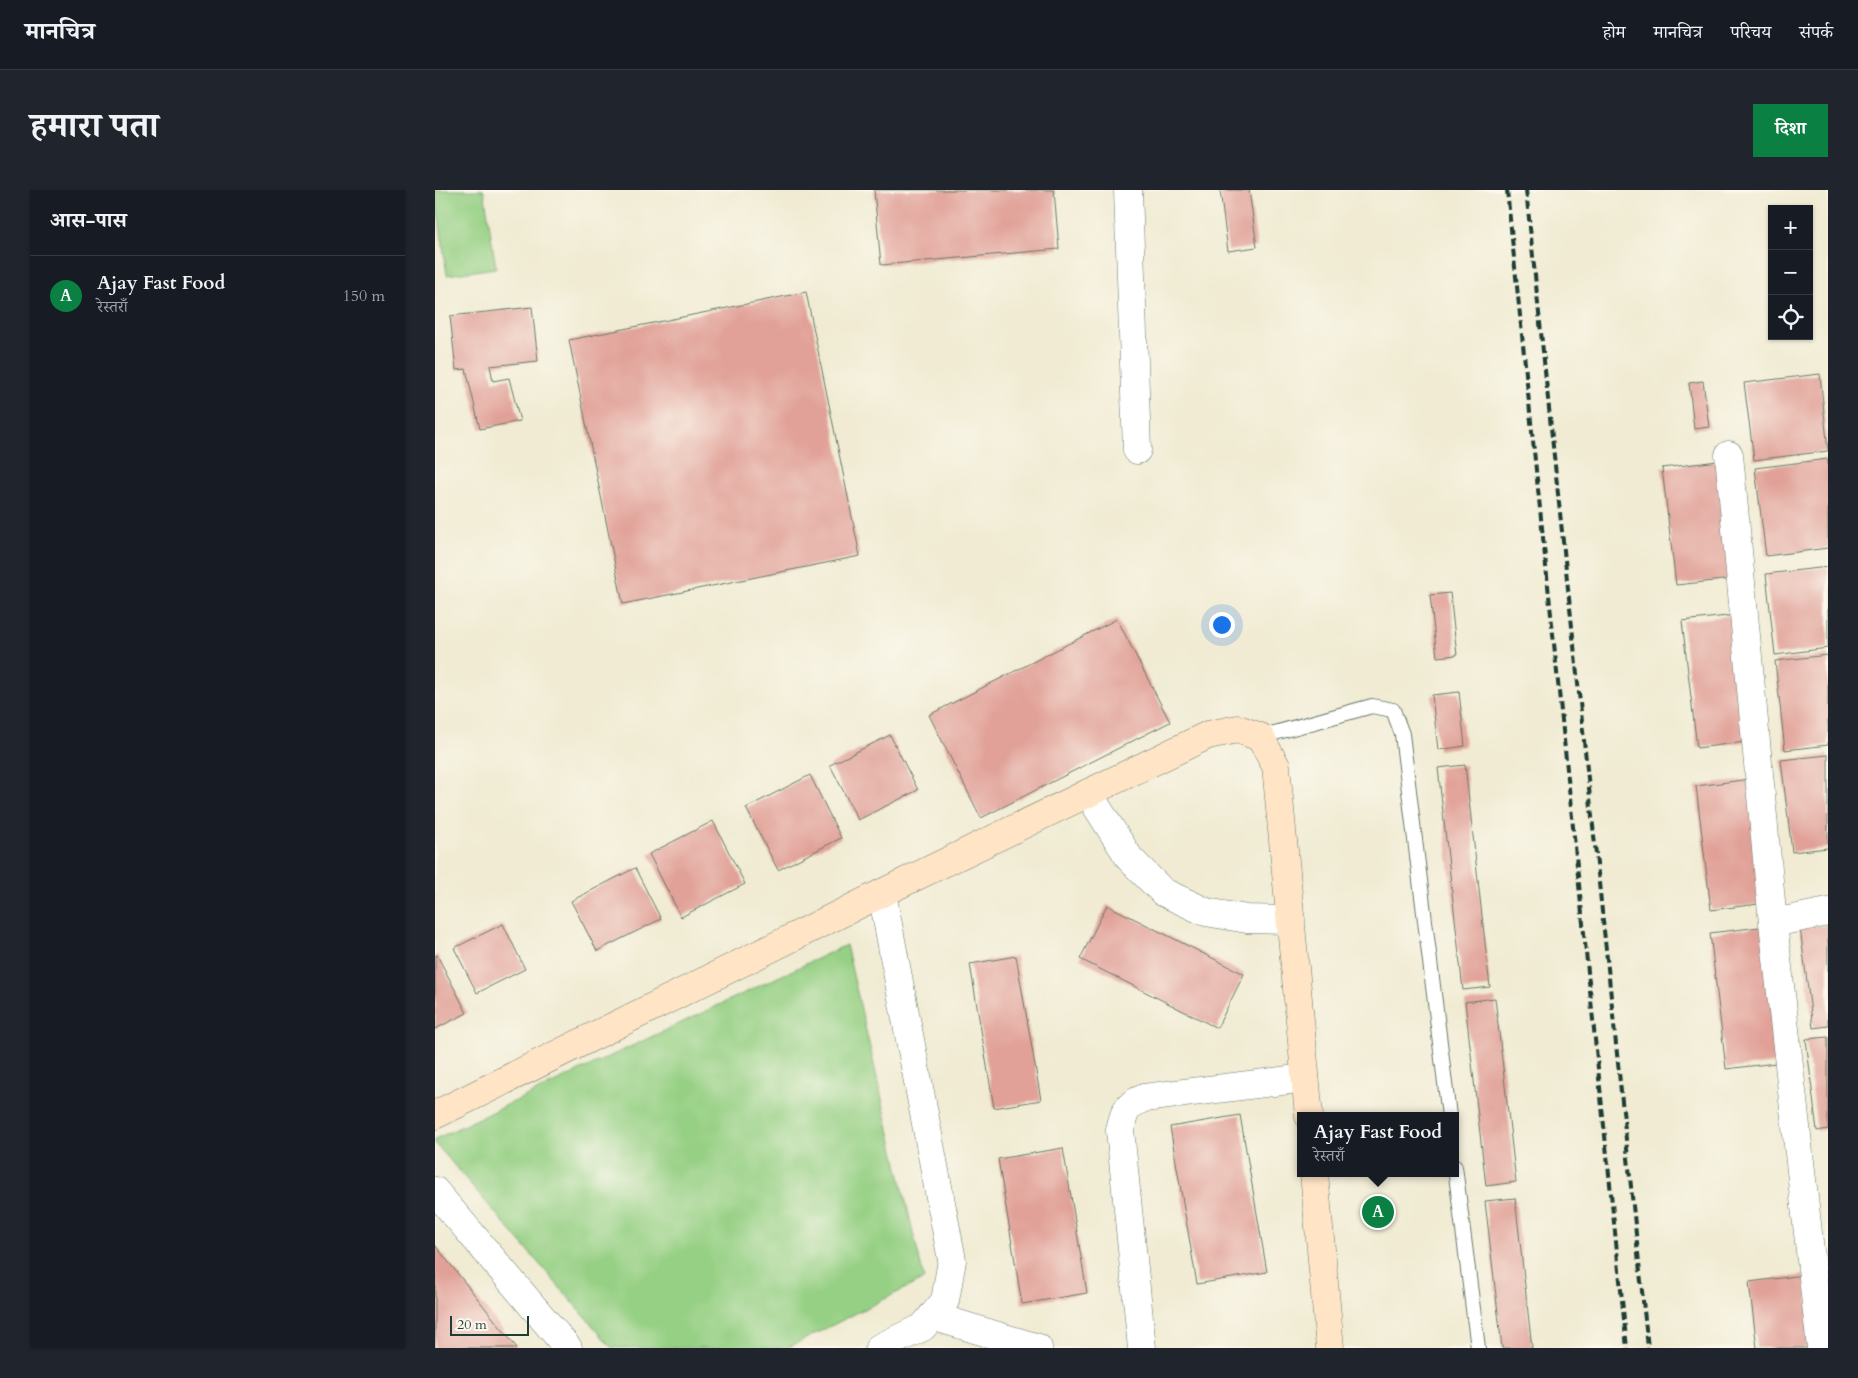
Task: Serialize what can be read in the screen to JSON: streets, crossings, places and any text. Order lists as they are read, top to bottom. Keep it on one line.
{"scale_bar":"20 m","page":{"header":"मानचित्र","nav":["होम","मानचित्र","परिचय","संपर्क"],"title":"हमारा पता","buttons":"दिशा","heading":"आस-पास","map_buttons":["+","−"],"list":[{"mark":"A","name":"Ajay Fast Food","note":"रेस्तराँ","value":"150 m"}],"popup":["Ajay Fast Food","रेस्तराँ"],"pins":"A","scale":"20 m"}}
